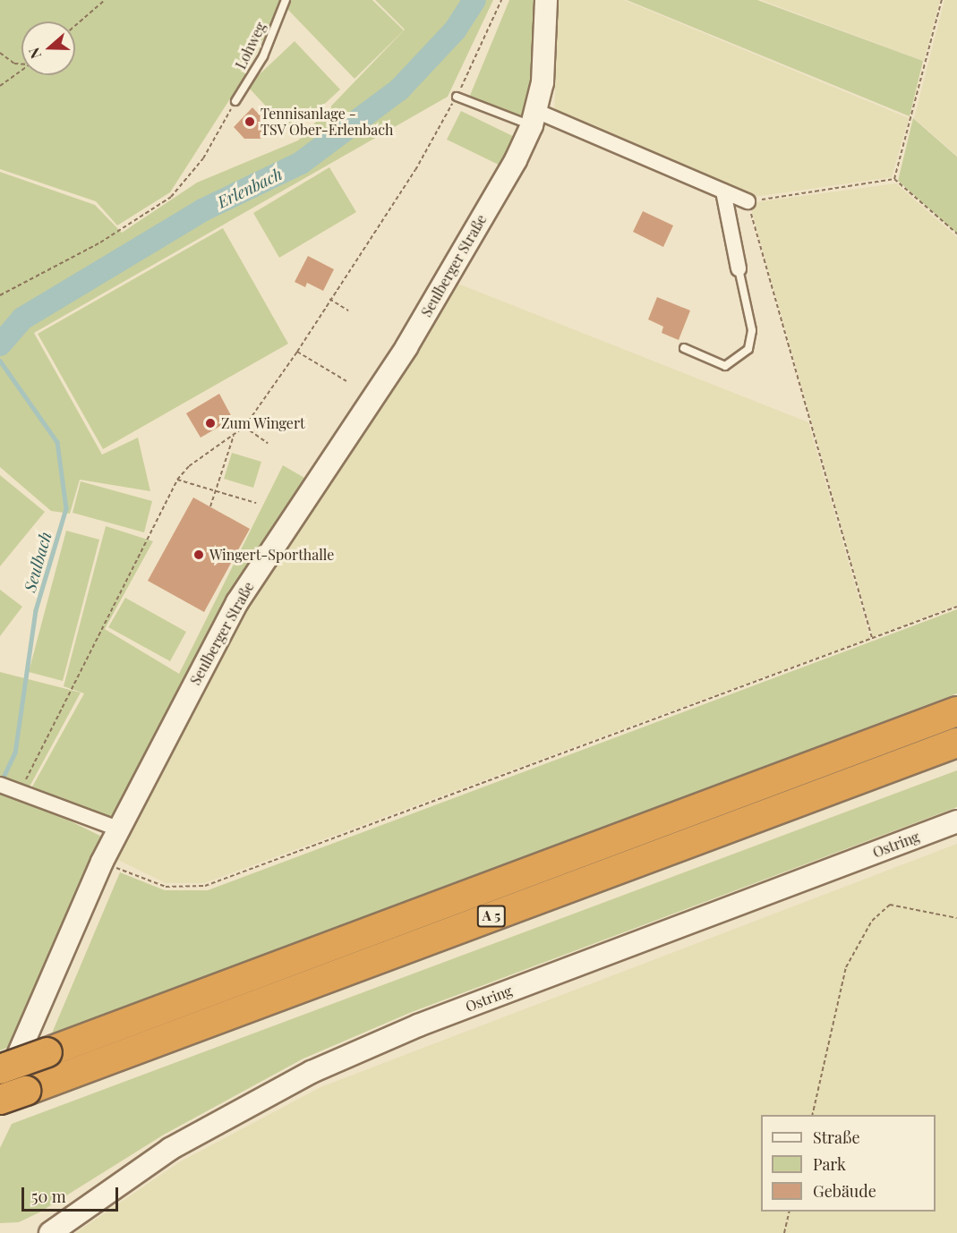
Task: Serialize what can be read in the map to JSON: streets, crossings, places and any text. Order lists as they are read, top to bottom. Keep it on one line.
{"streets":{"highway":["A 5"],"street":["Seulberger Straße","Ostring"],"lane":["Lohweg"]},"crossings":[["Seulberger Straße","A 5"]],"water":["Erlenbach","Seulbach"],"places":["Tennisanlage - TSV Ober-Erlenbach","Zum Wingert","Wingert-Sporthalle"],"legend":["Straße","Park","Gebäude"],"scale_bar":"50 m","north":"left"}
